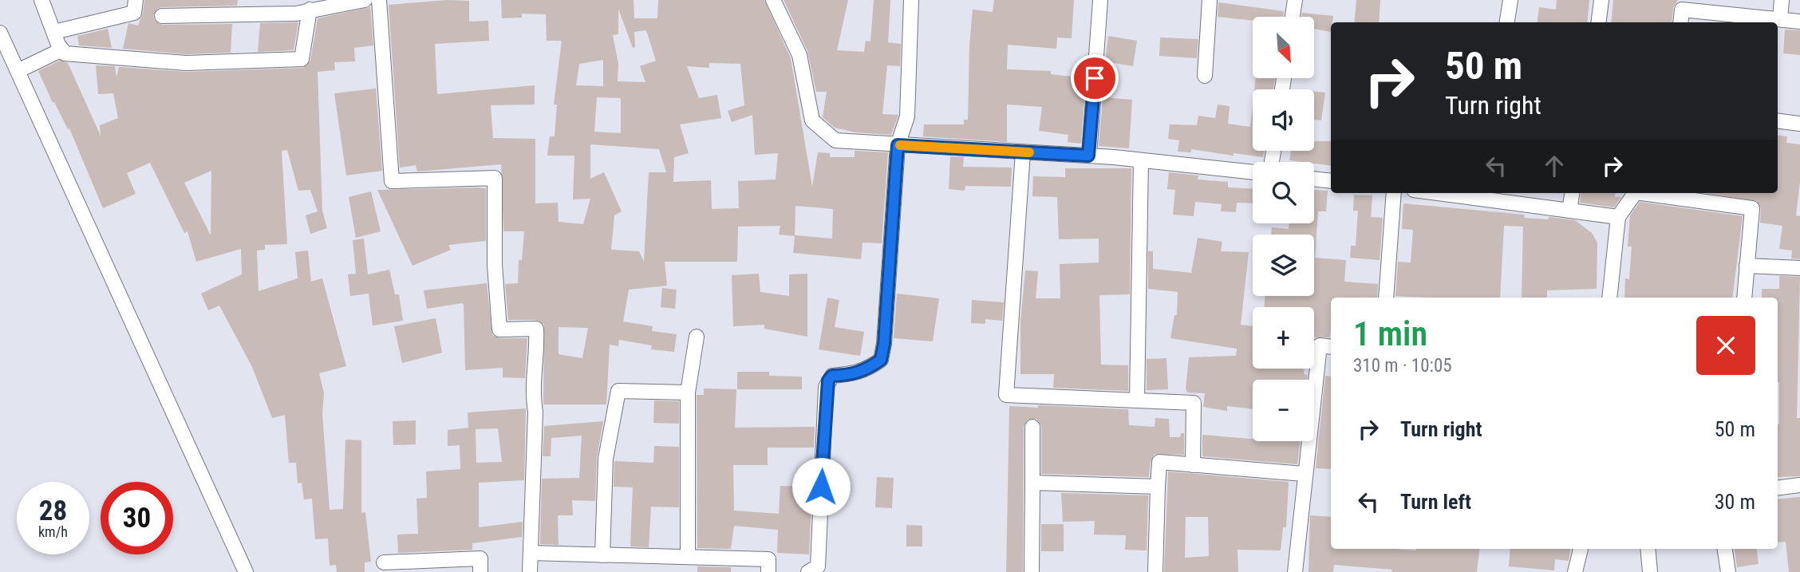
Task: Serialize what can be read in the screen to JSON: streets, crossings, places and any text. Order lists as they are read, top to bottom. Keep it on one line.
{"north":"bottom right","page":{"map_buttons":["+","−"],"turn":["50 m","Turn right"],"heading":["1 min","310 m · 10:05"],"list":[{"name":"Turn right","value":"50 m"},{"name":"Turn left","value":"30 m"}],"speed":"28 km/h","limit":"30"}}
